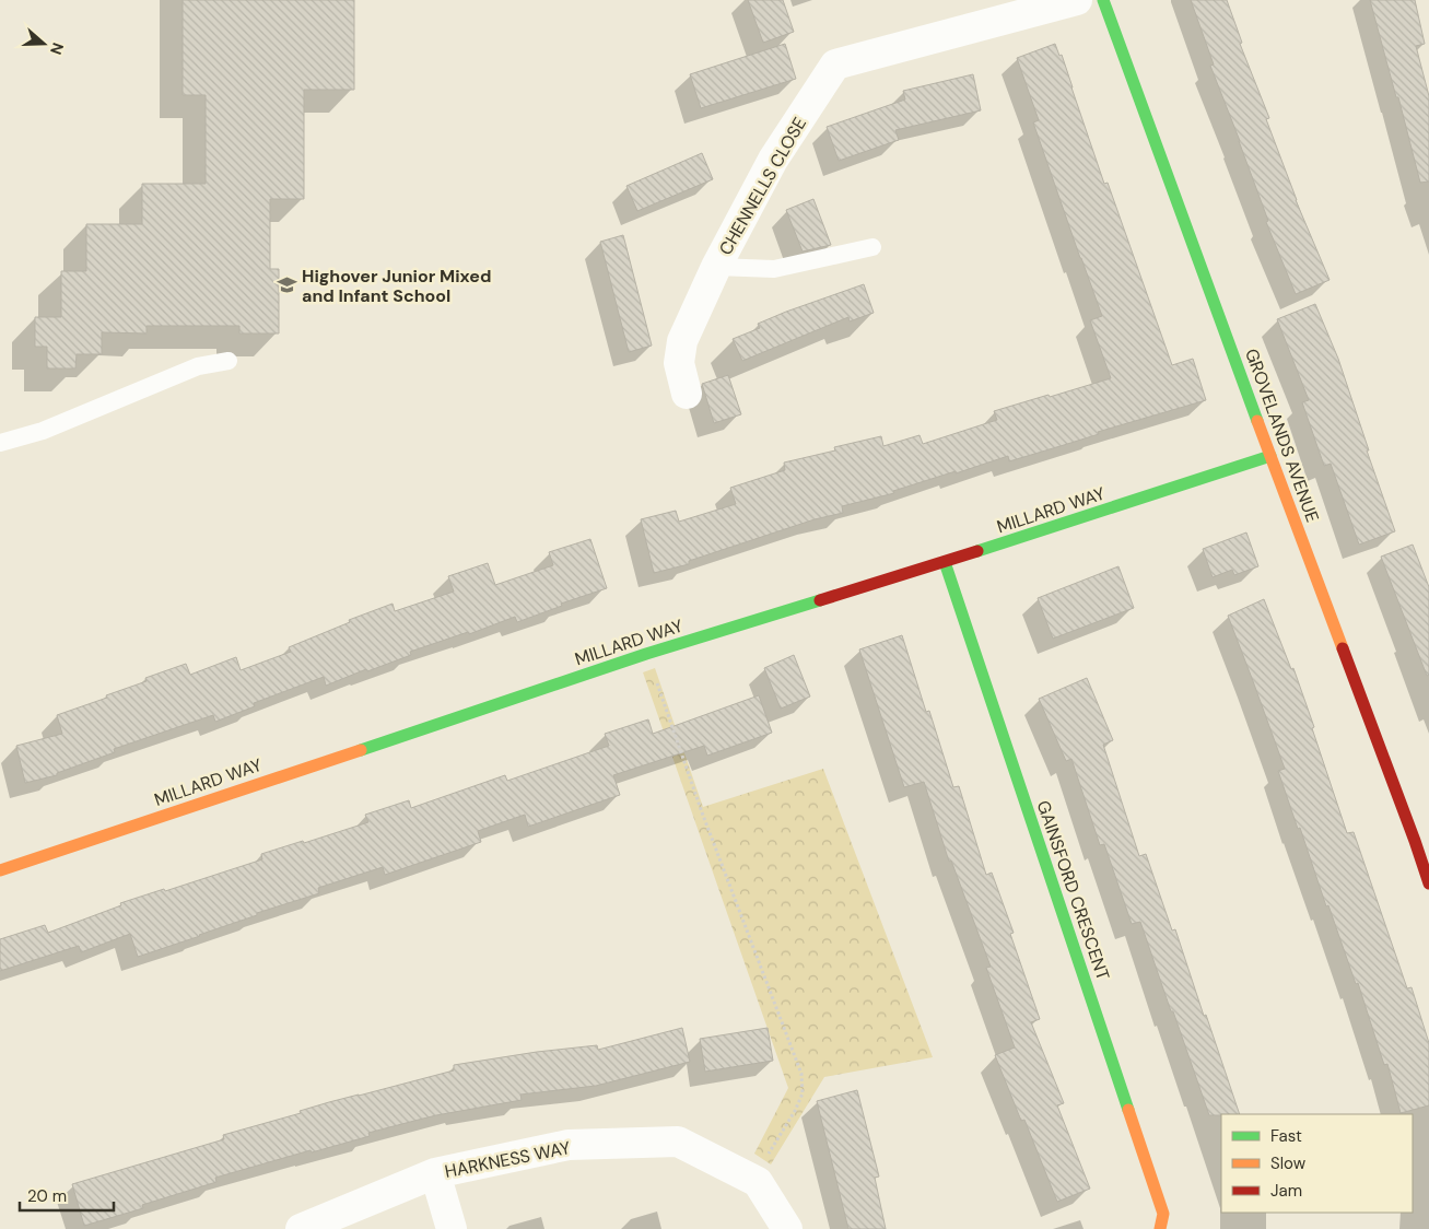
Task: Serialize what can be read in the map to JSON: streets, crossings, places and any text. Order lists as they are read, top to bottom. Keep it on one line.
{"streets":{"street":["CHENNELLS CLOSE","GROVELANDS AVENUE","MILLARD WAY","GAINSFORD CRESCENT","HARKNESS WAY"]},"crossings":[["GROVELANDS AVENUE","MILLARD WAY"],["MILLARD WAY","GAINSFORD CRESCENT"]],"places":{"school or university":["Highover Junior Mixed and Infant School"]},"legend":["Fast","Slow","Jam"],"scale_bar":"20 m","north":"right"}
